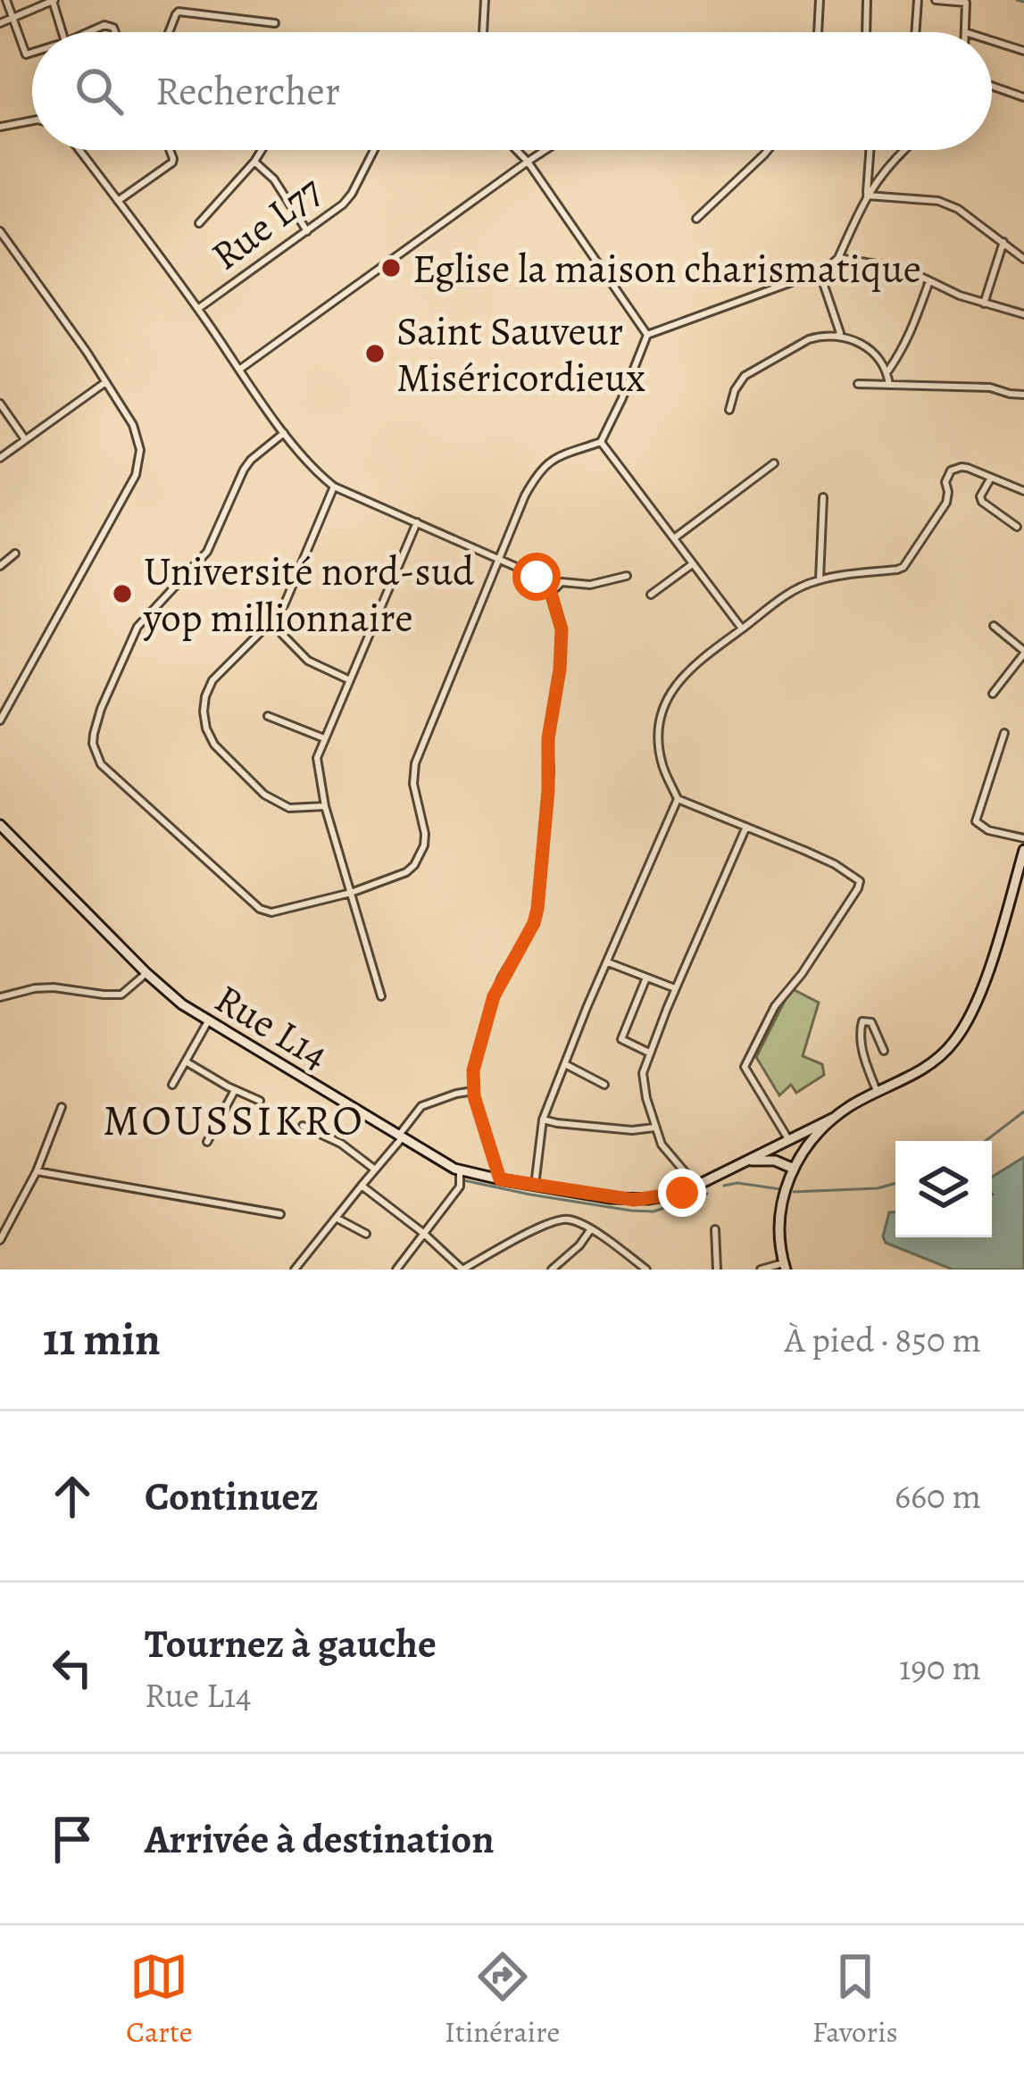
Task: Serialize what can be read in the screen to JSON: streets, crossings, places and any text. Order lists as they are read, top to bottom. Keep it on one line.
{"streets":{"street":["Rue L77","Rue L14"]},"districts":["MOUSSIKRO"],"places":["Eglise la maison charismatique","Saint Sauveur Miséricordieux","Université nord-sud yop millionnaire"],"page":{"search":"Rechercher","heading":["11 min","À pied · 850 m"],"list":[["Continuez","660 m"],["Tournez à gauche","Rue L14","190 m"],"Arrivée à destination"],"nav":["Carte","Itinéraire","Favoris"]}}
